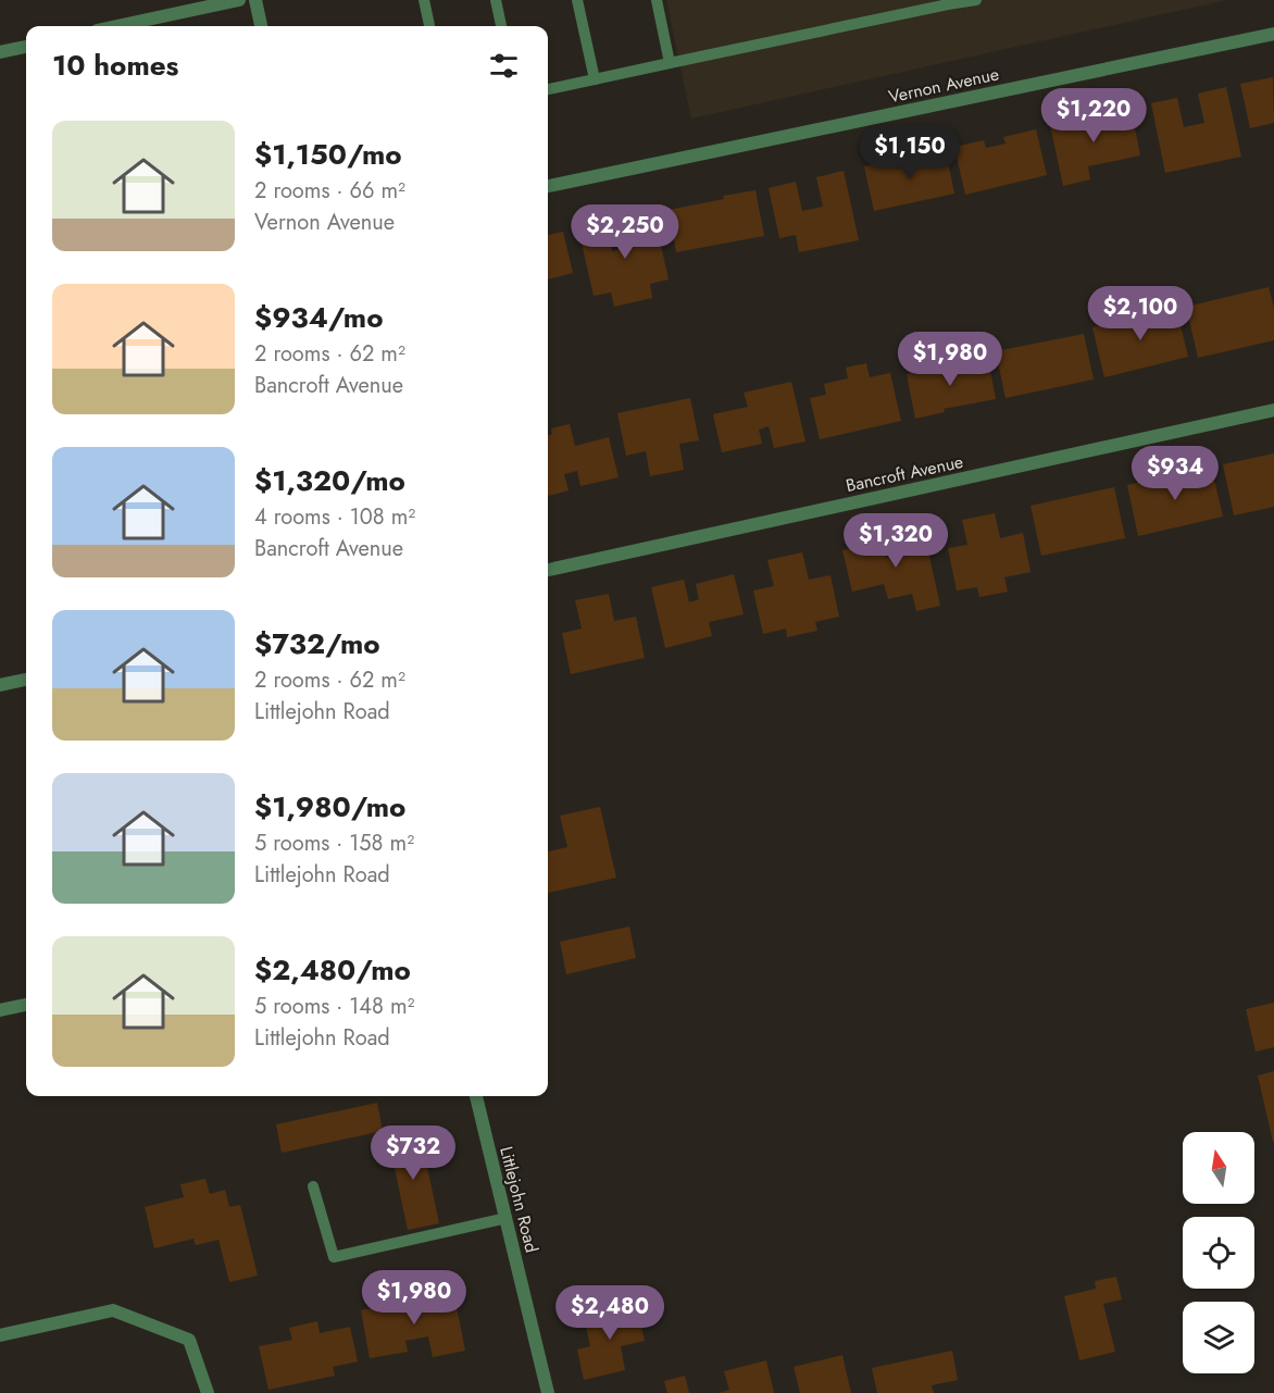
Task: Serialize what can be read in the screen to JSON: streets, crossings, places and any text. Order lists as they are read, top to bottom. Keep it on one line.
{"streets":{"street":["Vernon Avenue","Bancroft Avenue","Littlejohn Road"]},"north":"top","page":{"heading":"10 homes","price":["$1,220","$1,150","$2,250","$2,100","$1,980","$934","$1,320","$732","$1,980","$2,480"],"list":[{"name":"$1,150/mo","note":"2 rooms · 66 m² · Vernon Avenue"},{"name":"$934/mo","note":"2 rooms · 62 m² · Bancroft Avenue"},{"name":"$1,320/mo","note":"4 rooms · 108 m² · Bancroft Avenue"},{"name":"$732/mo","note":"2 rooms · 62 m² · Littlejohn Road"},{"name":"$1,980/mo","note":"5 rooms · 158 m² · Littlejohn Road"},{"name":"$2,480/mo","note":"5 rooms · 148 m² · Littlejohn Road"}]}}
